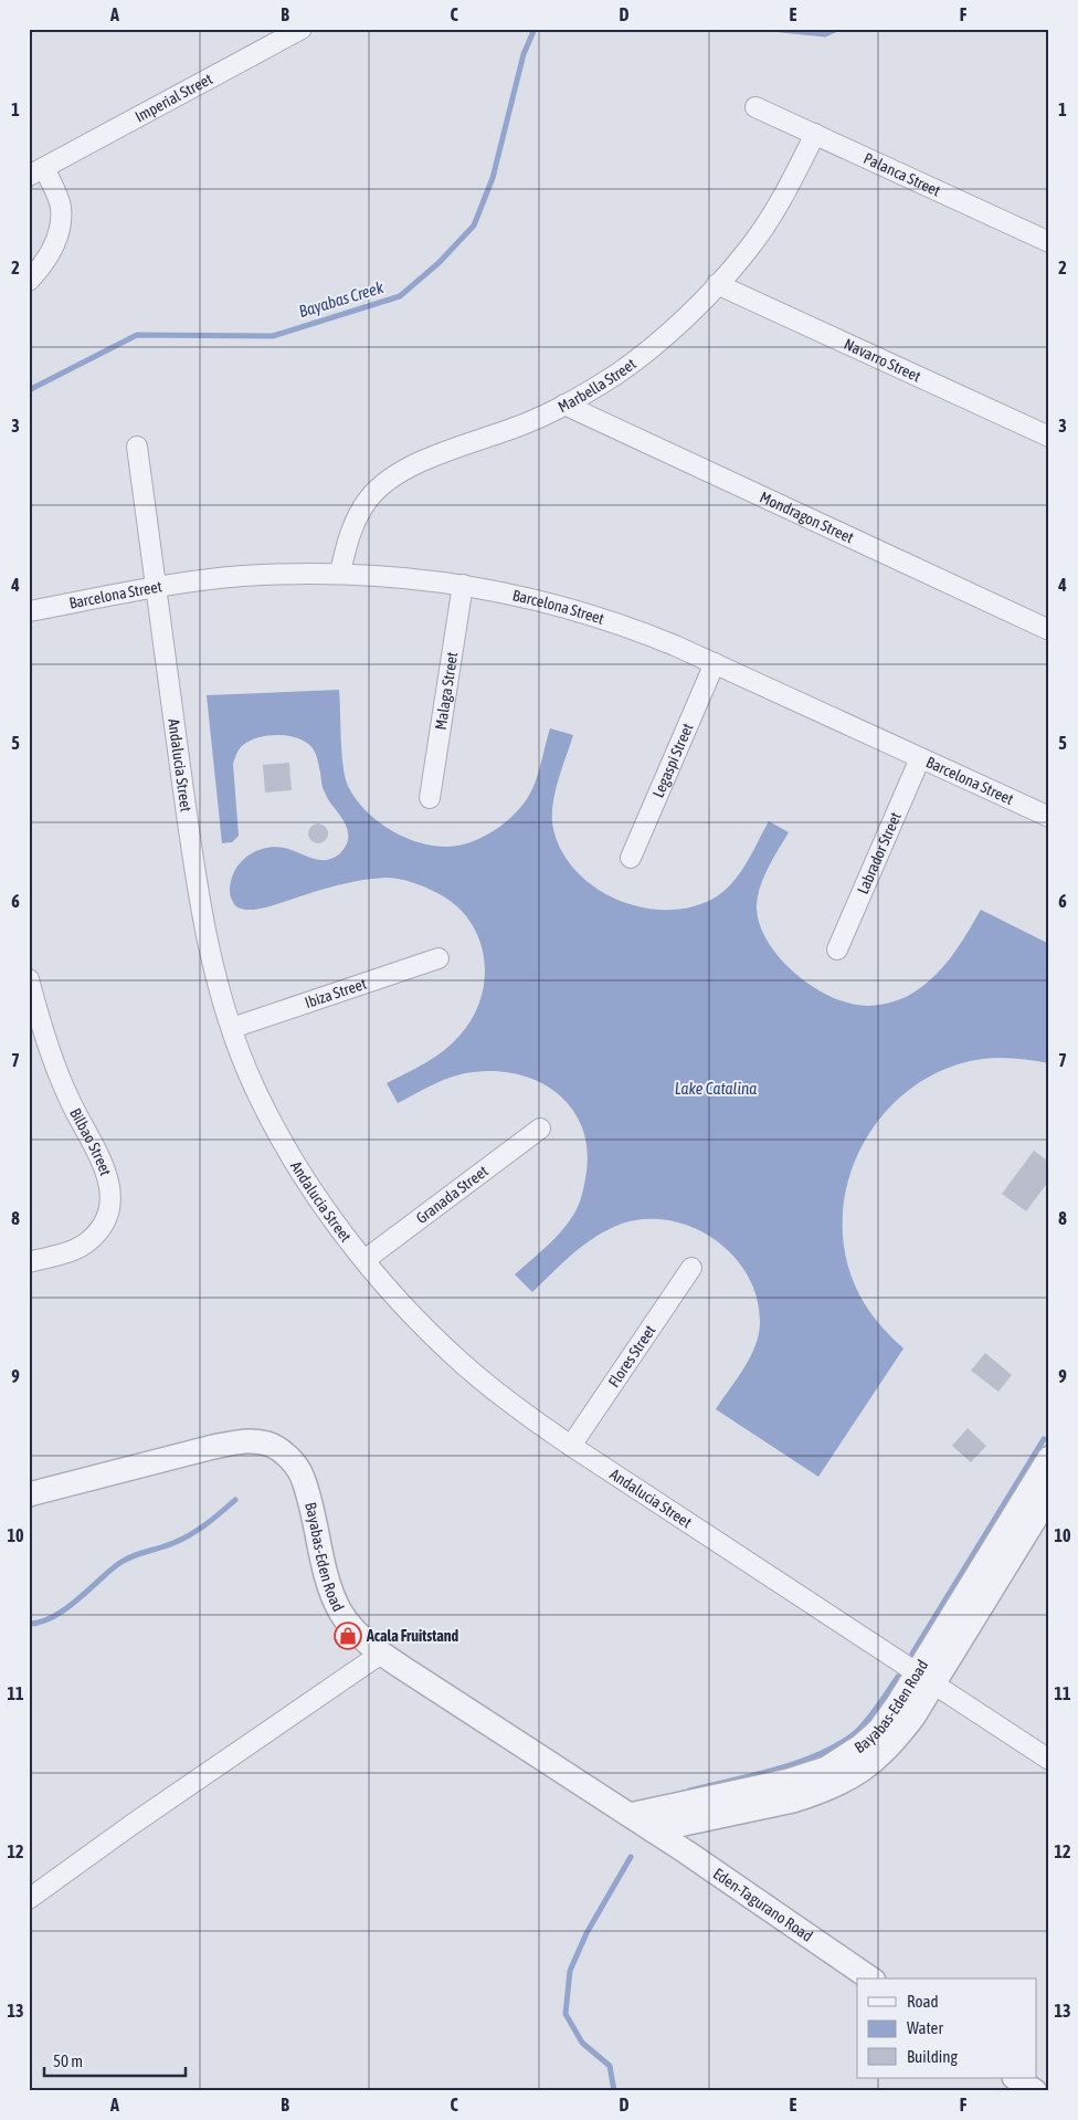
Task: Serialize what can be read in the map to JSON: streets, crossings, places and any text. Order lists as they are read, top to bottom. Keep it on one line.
{"streets":{"street":["Imperial Street","Palanca Street","Navarro Street","Marbella Street","Mondragon Street","Barcelona Street","Malaga Street","Legaspi Street","Andalucia Street","Labrador Street","Ibiza Street","Bilbao Street","Granada Street","Flores Street","Bayabas-Eden Road","Eden-Tagurano Road"]},"crossings":[["Palanca Street","Marbella Street"],["Navarro Street","Marbella Street"],["Marbella Street","Mondragon Street"],["Marbella Street","Barcelona Street"],["Barcelona Street","Malaga Street"],["Barcelona Street","Legaspi Street"],["Barcelona Street","Andalucia Street"],["Barcelona Street","Labrador Street"],["Andalucia Street","Ibiza Street"],["Andalucia Street","Granada Street"],["Andalucia Street","Flores Street"],["Andalucia Street","Bayabas-Eden Road"],["Bayabas-Eden Road","Eden-Tagurano Road"]],"water":["Bayabas Creek","Lake Catalina"],"places":{"shop":["Acala Fruitstand"]},"legend":["Road","Water","Building"],"scale_bar":"50 m","grid":{"columns":["A","B","C","D","E","F"],"rows":["1","2","3","4","5","6","7","8","9","10","11","12","13"]}}
